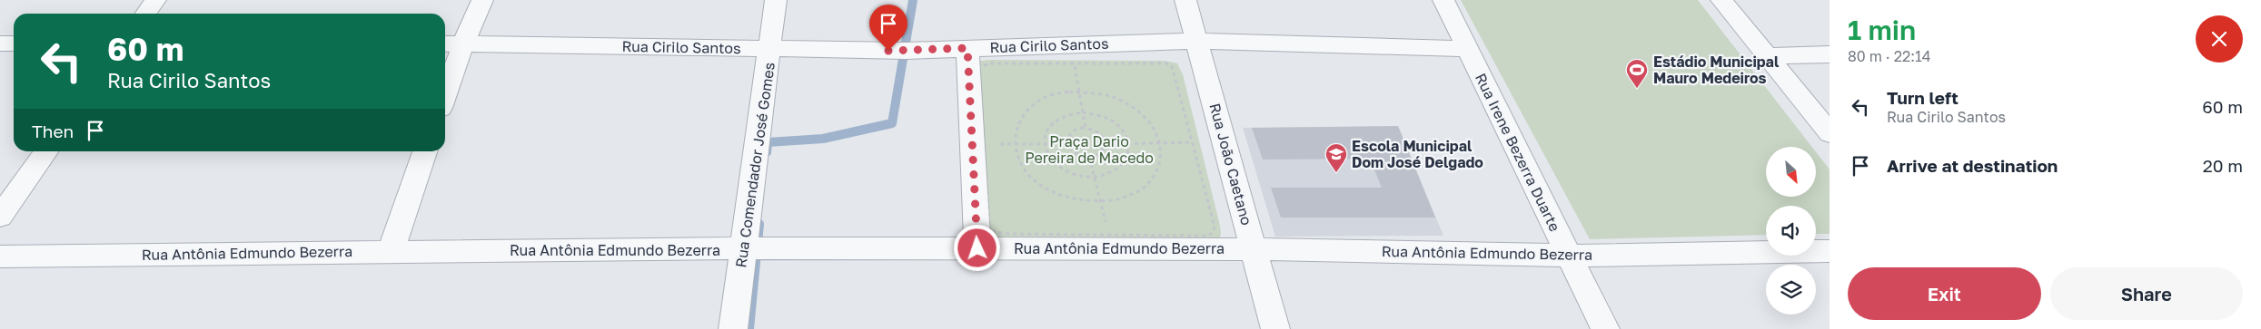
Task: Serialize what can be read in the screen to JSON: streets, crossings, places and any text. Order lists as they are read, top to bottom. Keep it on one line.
{"streets":{"street":["Rua Cirilo Santos","Rua Irene Bezerra Duarte","Rua João Caetano","Rua Comendador José Gomes","Rua Antônia Edmundo Bezerra"]},"crossings":[["Rua Cirilo Santos","Rua Irene Bezerra Duarte"],["Rua Cirilo Santos","Rua João Caetano"],["Rua Cirilo Santos","Rua Comendador José Gomes"],["Rua Irene Bezerra Duarte","Rua Antônia Edmundo Bezerra"],["Rua João Caetano","Rua Antônia Edmundo Bezerra"],["Rua Comendador José Gomes","Rua Antônia Edmundo Bezerra"]],"parks":["Praça Dario Pereira de Macedo"],"places":{"sports":["Estádio Municipal Mauro Medeiros"],"school or university":["Escola Municipal Dom José Delgado"]},"north":"bottom right","page":{"heading":["1 min","80 m · 22:14"],"turn":["60 m","Rua Cirilo Santos"],"list":[{"name":"Turn left","note":"Rua Cirilo Santos","value":"60 m"},{"name":"Arrive at destination","value":"20 m"}],"then":"Then","buttons":["Exit","Share"]}}
